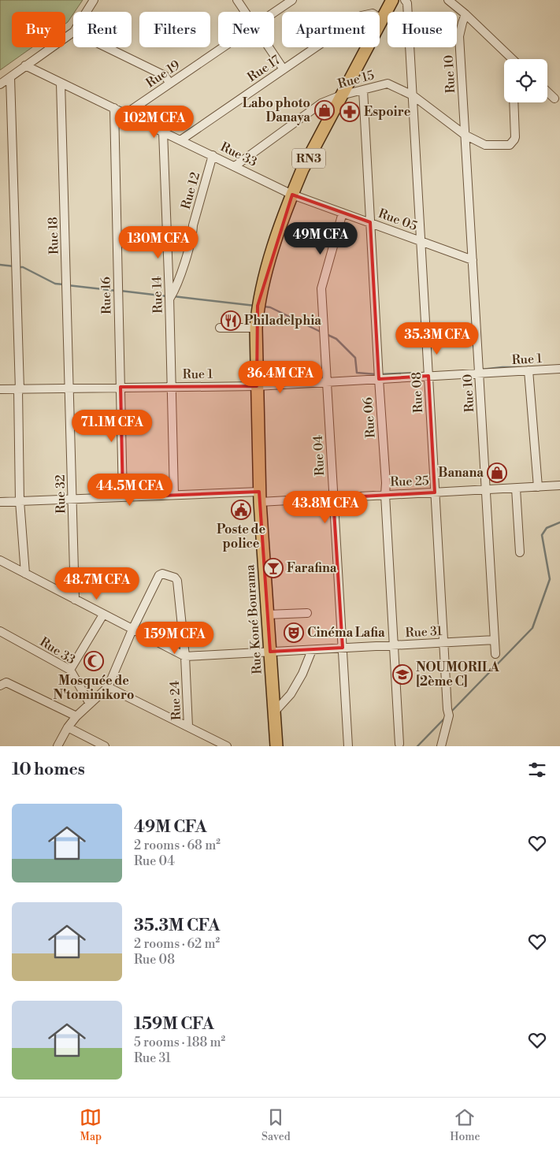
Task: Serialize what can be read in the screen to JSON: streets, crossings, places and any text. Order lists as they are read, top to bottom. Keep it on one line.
{"streets":{"highway":["RN3","Rue Koné Bourama"],"street":["Rue 17","Rue 19","Rue 10","Rue 15","Rue 33","Rue 12","Rue 05","Rue 18","Rue 14","Rue 16","Rue 1","Rue 08","Rue 06","Rue 04","Rue 25","Rue 32","Rue 31","Rue 24"]},"crossings":[["Rue 17","Rue 33"],["Rue 17","Rue Koné Bourama"],["Rue 19","Rue 33"],["Rue 10","Rue 15"],["Rue 10","Rue 05"],["Rue 10","Rue 1"],["Rue 10","Rue 25"],["Rue 10","Rue 31"],["Rue 15","Rue 33"],["Rue 15","Rue 08"],["Rue 15","Rue 06"],["Rue 15","Rue Koné Bourama"],["Rue 33","Rue 12"],["Rue 33","Rue 05"],["Rue 33","Rue 18"],["Rue 33","Rue 14"],["Rue 33","Rue 16"],["Rue 33","Rue Koné Bourama"],["Rue 12","Rue 14"],["Rue 05","Rue 08"],["Rue 05","Rue 06"],["Rue 05","Rue 04"],["Rue 05","Rue Koné Bourama"],["Rue 18","Rue 1"],["Rue 18","Rue 32"],["Rue 14","Rue 1"],["Rue 16","Rue 1"],["Rue 16","Rue 25"],["Rue 1","Rue 08"],["Rue 1","Rue 06"],["Rue 1","Rue 04"],["Rue 1","Rue 32"],["Rue 1","Rue Koné Bourama"],["Rue 08","Rue 25"],["Rue 08","Rue 31"],["Rue 06","Rue 25"],["Rue 06","Rue 31"],["Rue 04","Rue 25"],["Rue 04","Rue 31"],["Rue 25","Rue 32"],["Rue 25","Rue Koné Bourama"],["Rue Koné Bourama","Rue 31"],["Rue 31","Rue 24"]],"places":{"shop":["Labo photo Danaya","Banana"],"pharmacy":["Espoire"],"restaurant":["Philadelphia"],"public building":["Poste de police"],"bar":["Farafina"],"theatre":["Cinéma Lafia"],"mosque":["Mosquée de N'tominikoro"],"school or university":["NOUMORILA [2ème C]"]},"page":{"chip":["Buy","Rent","Filters","New","Apartment","House"],"price":["102M CFA","49M CFA","130M CFA","35.3M CFA","36.4M CFA","71.1M CFA","44.5M CFA","43.8M CFA","48.7M CFA","159M CFA"],"heading":"10 homes","list":[{"name":"49M CFA","note":"2 rooms · 68 m² · Rue 04"},{"name":"35.3M CFA","note":"2 rooms · 62 m² · Rue 08"},{"name":"159M CFA","note":"5 rooms · 188 m² · Rue 31"}],"tabs":["Map","Saved","Home"]}}
